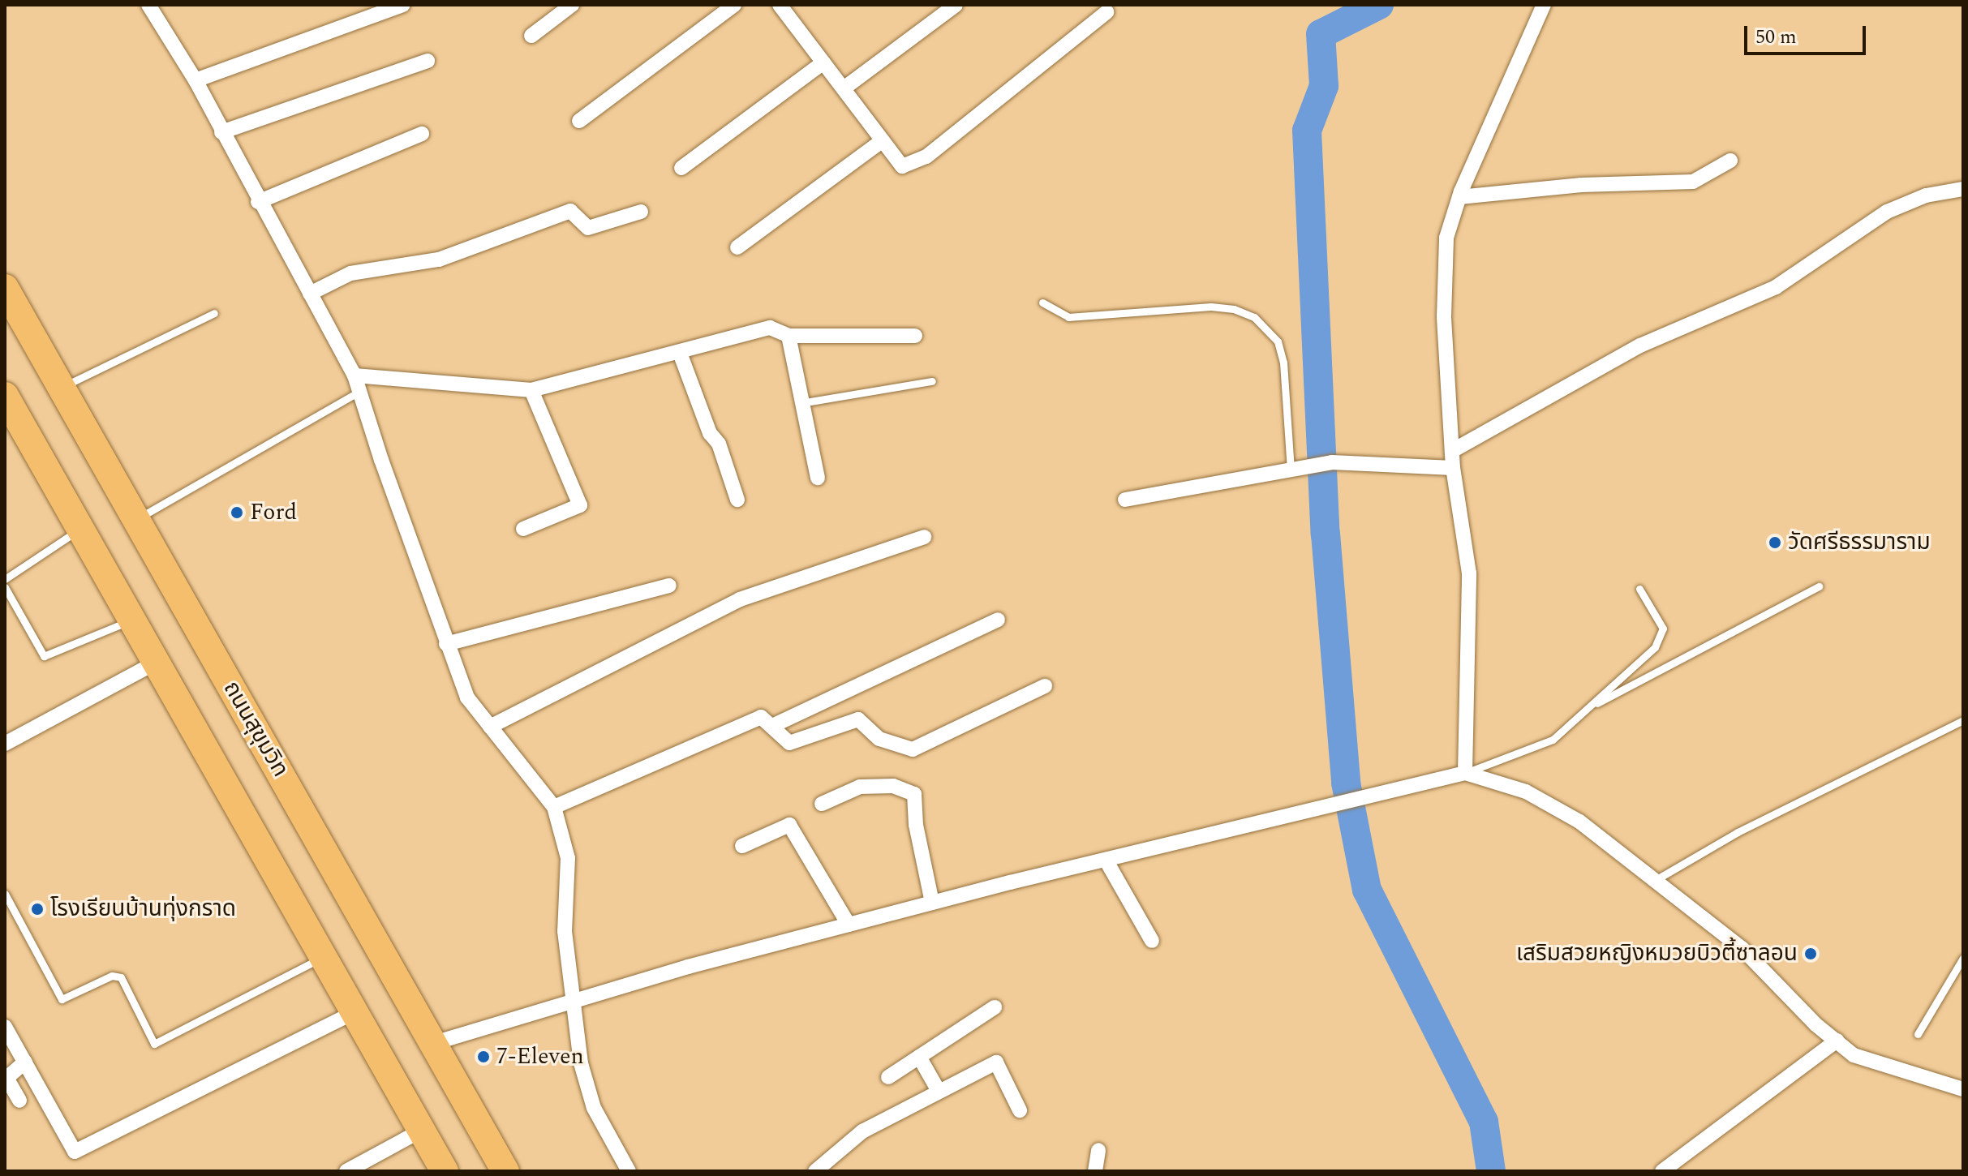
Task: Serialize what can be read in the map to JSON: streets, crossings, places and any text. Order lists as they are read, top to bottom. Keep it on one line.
{"streets":{"highway":["ถนนสุขุมวิท"]},"places":["Ford","วัดศรีธรรมาราม","โรงเรียนบ้านทุ่งกราด","เสริมสวยหญิงหมวยบิวตี้ซาลอน","7-Eleven"],"scale_bar":"50 m"}
